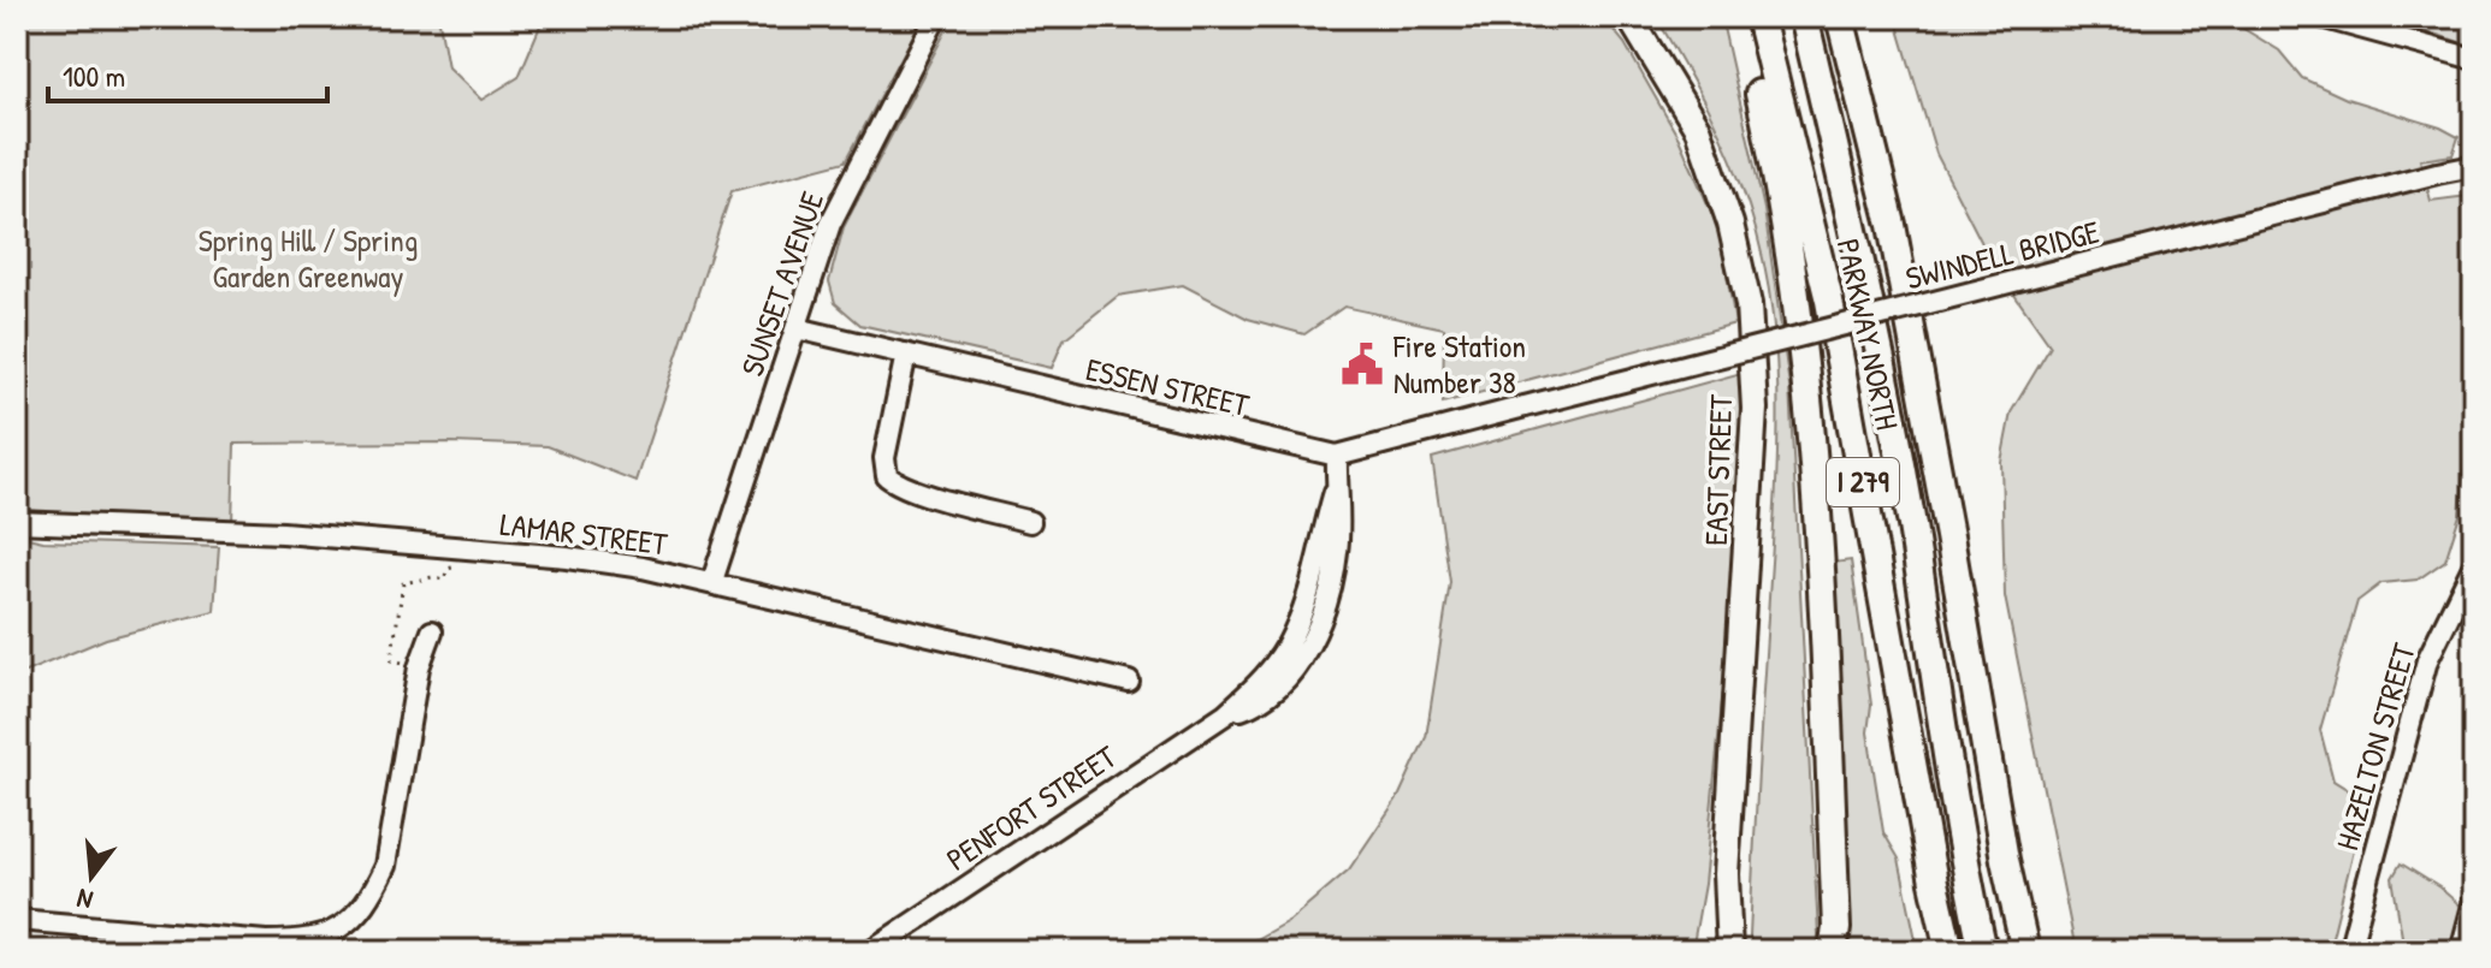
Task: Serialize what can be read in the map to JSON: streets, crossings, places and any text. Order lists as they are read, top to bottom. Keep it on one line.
{"streets":{"highway":["PARKWAY NORTH","I 279"],"main road":["EAST STREET"],"street":["SWINDELL BRIDGE","SUNSET AVENUE","ESSEN STREET","LAMAR STREET","HAZELTON STREET","PENFORT STREET"]},"crossings":[["SWINDELL BRIDGE","ESSEN STREET"],["SUNSET AVENUE","ESSEN STREET"],["SUNSET AVENUE","LAMAR STREET"],["ESSEN STREET","PENFORT STREET"]],"parks":["Spring Hill / Spring Garden Greenway"],"places":{"public building":["Fire Station Number 38"]},"scale_bar":"100 m","north":"bottom"}
